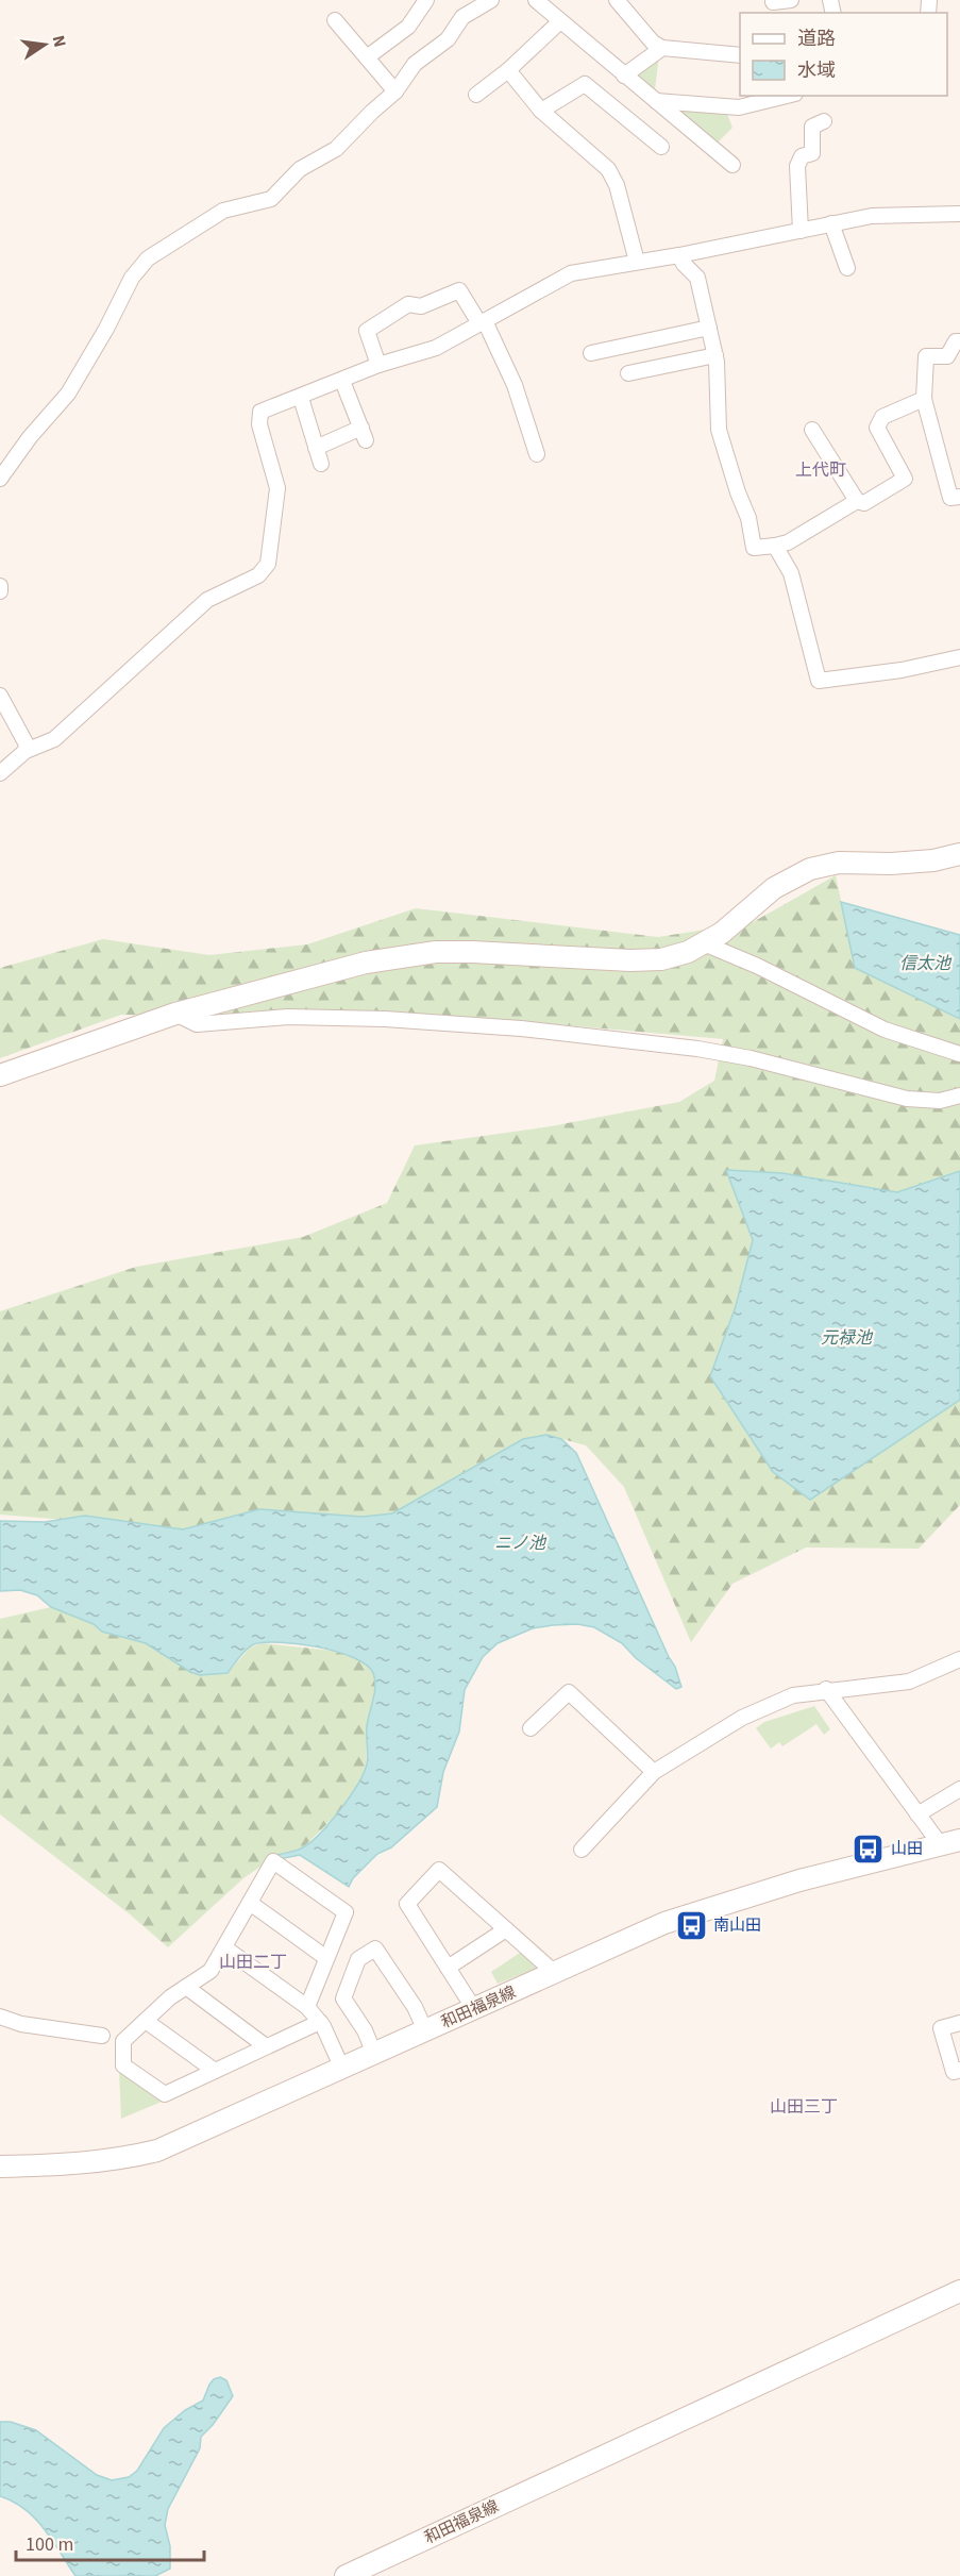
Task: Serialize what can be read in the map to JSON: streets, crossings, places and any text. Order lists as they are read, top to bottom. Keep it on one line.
{"streets":{"main road":["和田福泉線"]},"districts":["上代町","山田二丁","山田三丁"],"water":["信太池","元禄池","ニノ池"],"places":{"bus stop":["山田","南山田"]},"legend":["道路","水域"],"scale_bar":"100 m","north":"right"}
